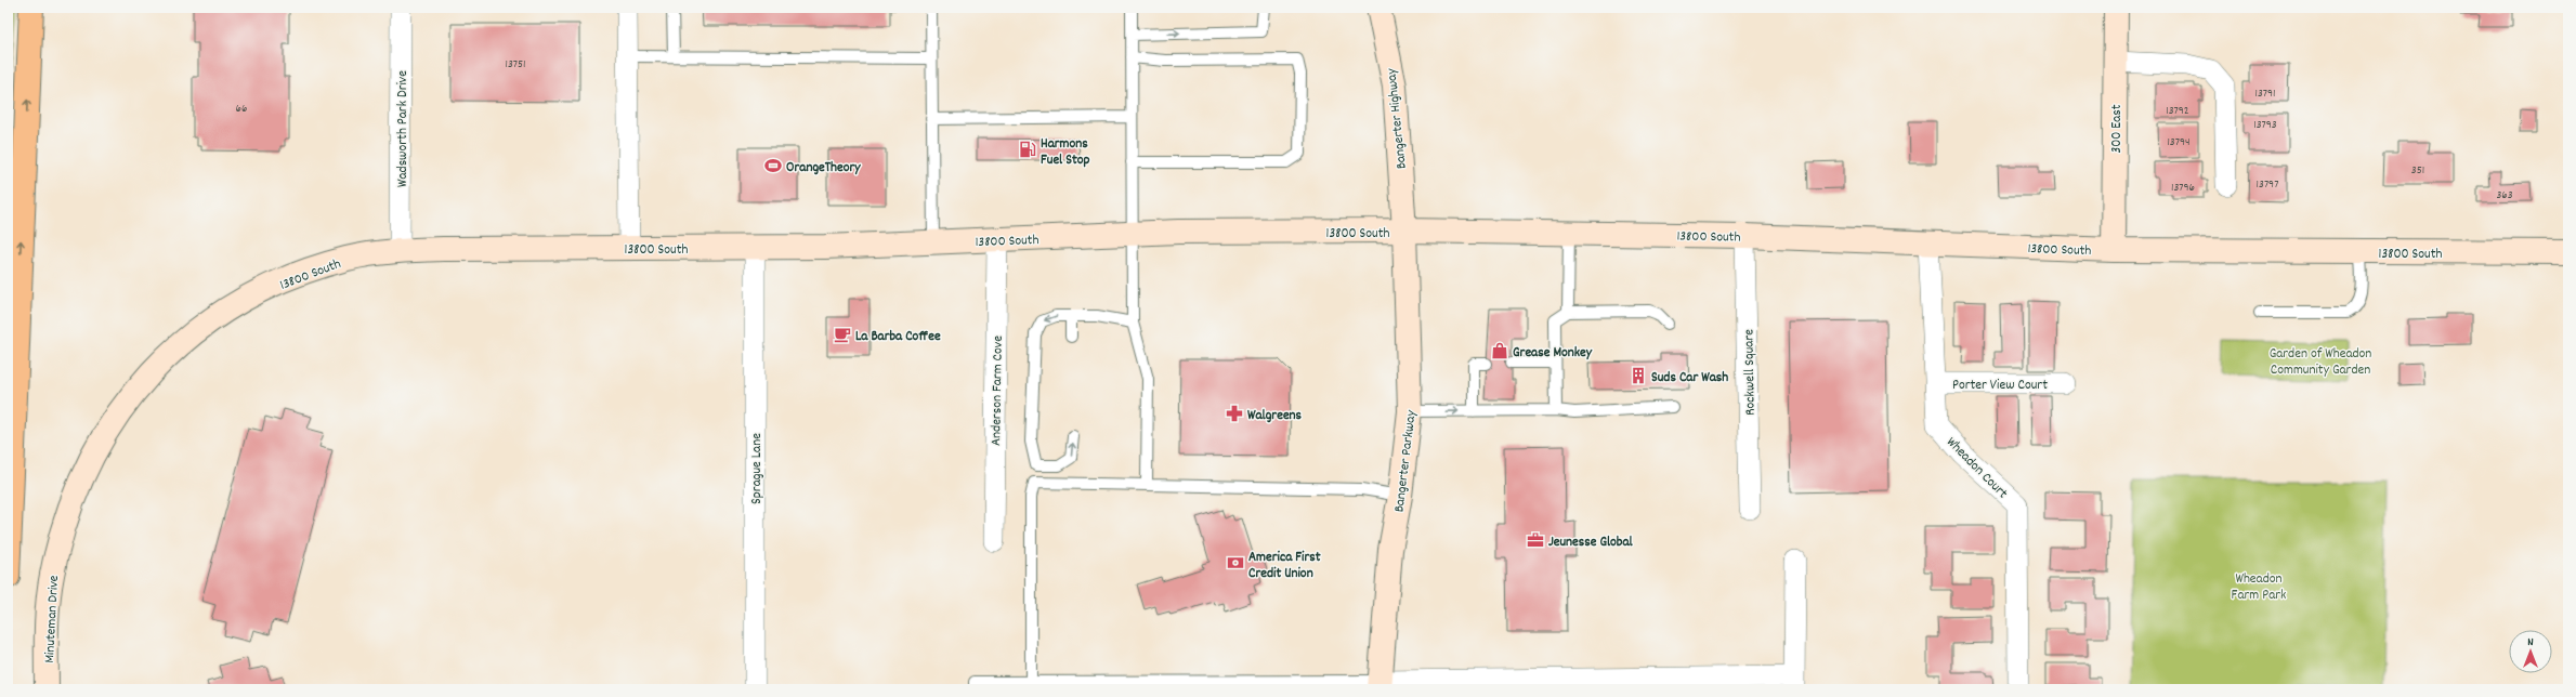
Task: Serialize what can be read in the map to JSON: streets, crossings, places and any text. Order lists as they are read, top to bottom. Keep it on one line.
{"streets":{"main road":["Bangerter Highway","300 East","13800 South","Bangerter Parkway","Minuteman Drive"],"street":["Wadsworth Park Drive","Rockwell Square","Porter View Court","Anderson Farm Cove","Wheadon Court","Sprague Lane"]},"crossings":[["Bangerter Highway","13800 South"],["Bangerter Highway","Bangerter Parkway"],["Wadsworth Park Drive","13800 South"],["300 East","13800 South"],["13800 South","Rockwell Square"],["13800 South","Anderson Farm Cove"],["13800 South","Bangerter Parkway"],["13800 South","Wheadon Court"],["13800 South","Sprague Lane"],["13800 South","Minuteman Drive"],["Porter View Court","Wheadon Court"]],"parks":["Garden of Wheadon Community Garden","Wheadon Farm Park"],"places":{"fuel station":["Harmons Fuel Stop"],"sports":["OrangeTheory"],"cafe":["La Barba Coffee"],"shop":["Grease Monkey"],"building":["Suds Car Wash"],"pharmacy":["Walgreens"],"office":["Jeunesse Global"],"bank":["America First Credit Union"]},"house_numbers":["13751","13791","66","13792","13793","13794","351","13797","13796","363"],"north":"top"}
